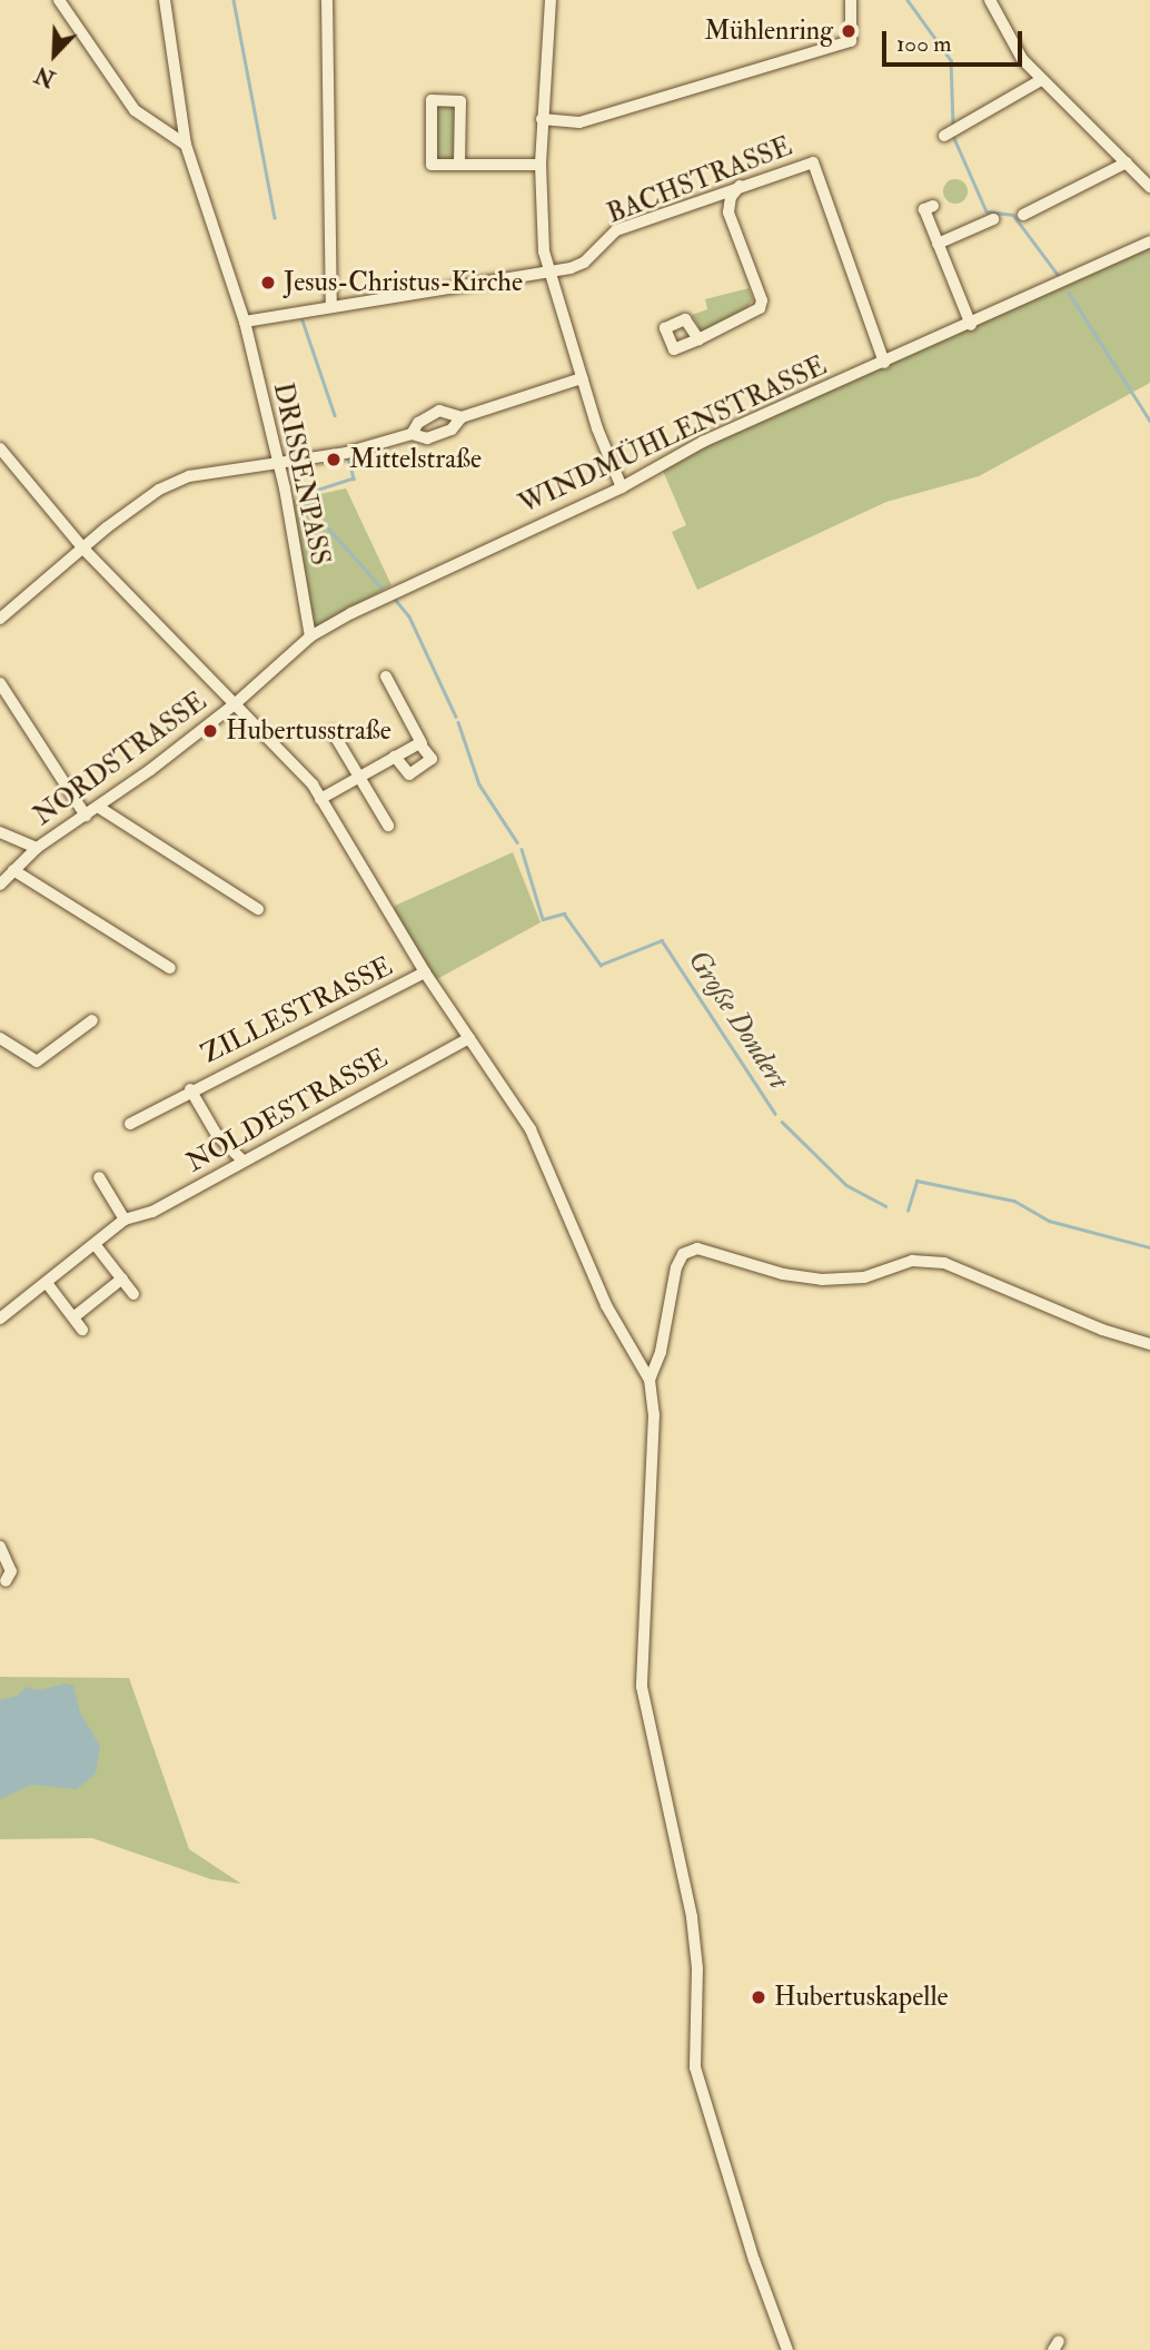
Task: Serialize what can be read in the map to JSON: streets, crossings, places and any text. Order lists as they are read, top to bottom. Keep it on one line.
{"streets":{"street":["BACHSTRASSE","WINDMÜHLENSTRASSE","DRISSENPASS","NORDSTRASSE","ZILLESTRASSE","NOLDESTRASSE"]},"crossings":[["BACHSTRASSE","WINDMÜHLENSTRASSE"],["BACHSTRASSE","DRISSENPASS"],["WINDMÜHLENSTRASSE","DRISSENPASS"],["WINDMÜHLENSTRASSE","NORDSTRASSE"],["ZILLESTRASSE","NOLDESTRASSE"]],"water":["Große Dondert"],"places":["Mühlenring","Jesus-Christus-Kirche","Mittelstraße","Hubertusstraße","Hubertuskapelle"],"scale_bar":"100 m","north":"bottom left"}
